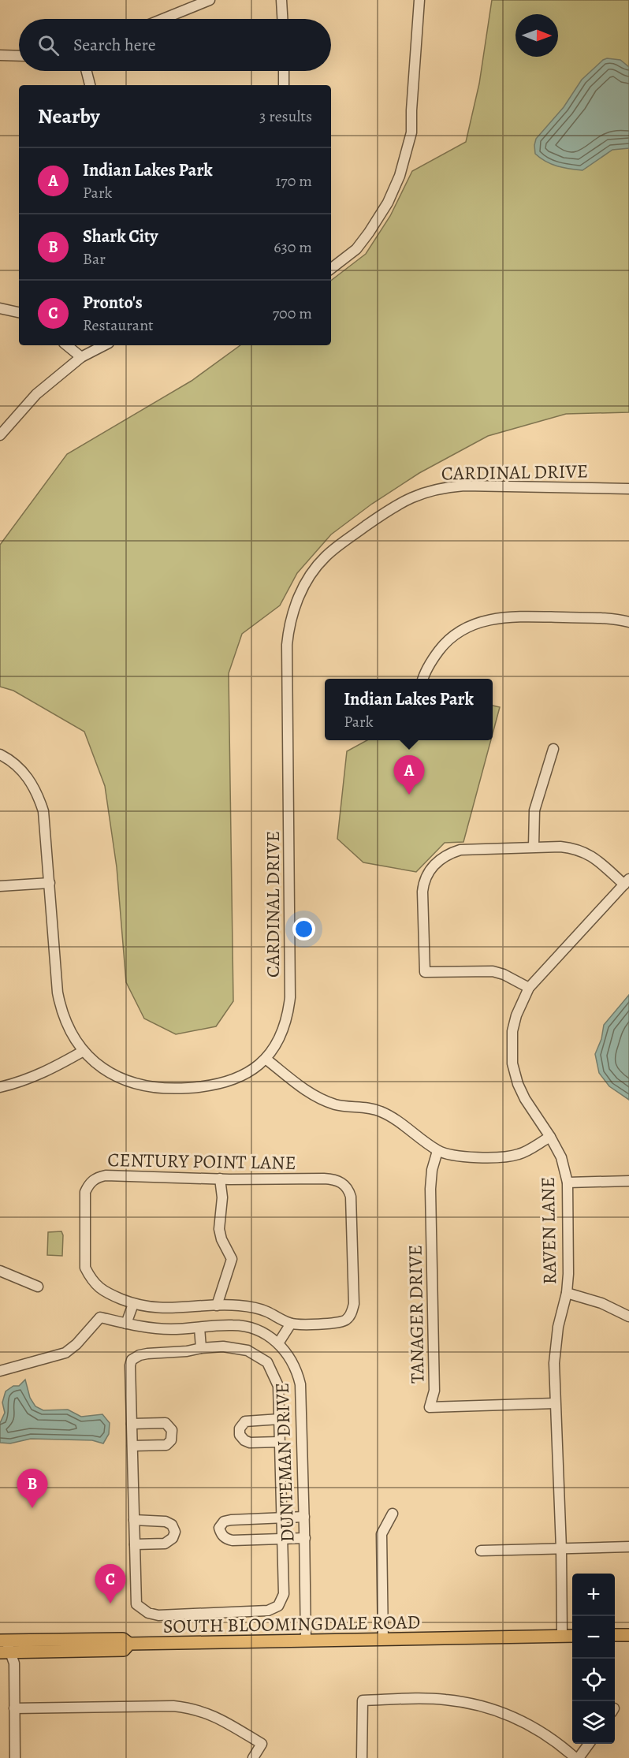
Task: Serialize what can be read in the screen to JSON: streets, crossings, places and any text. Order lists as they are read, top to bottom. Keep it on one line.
{"streets":{"main road":["SOUTH BLOOMINGDALE ROAD"],"street":["CARDINAL DRIVE","CENTURY POINT LANE","RAVEN LANE","TANAGER DRIVE","DUNTEMAN DRIVE"]},"crossings":[["RAVEN LANE","TANAGER DRIVE"],["RAVEN LANE","SOUTH BLOOMINGDALE ROAD"],["DUNTEMAN DRIVE","SOUTH BLOOMINGDALE ROAD"]],"north":"right","page":{"search":"Search here","heading":["Nearby","3 results"],"list":[{"mark":"A","name":"Indian Lakes Park","note":"Park","value":"170 m"},{"mark":"B","name":"Shark City","note":"Bar","value":"630 m"},{"mark":"C","name":"Pronto's","note":"Restaurant","value":"700 m"}],"popup":["Indian Lakes Park","Park"],"pins":["A","B","C"],"map_buttons":["+","−"]}}
